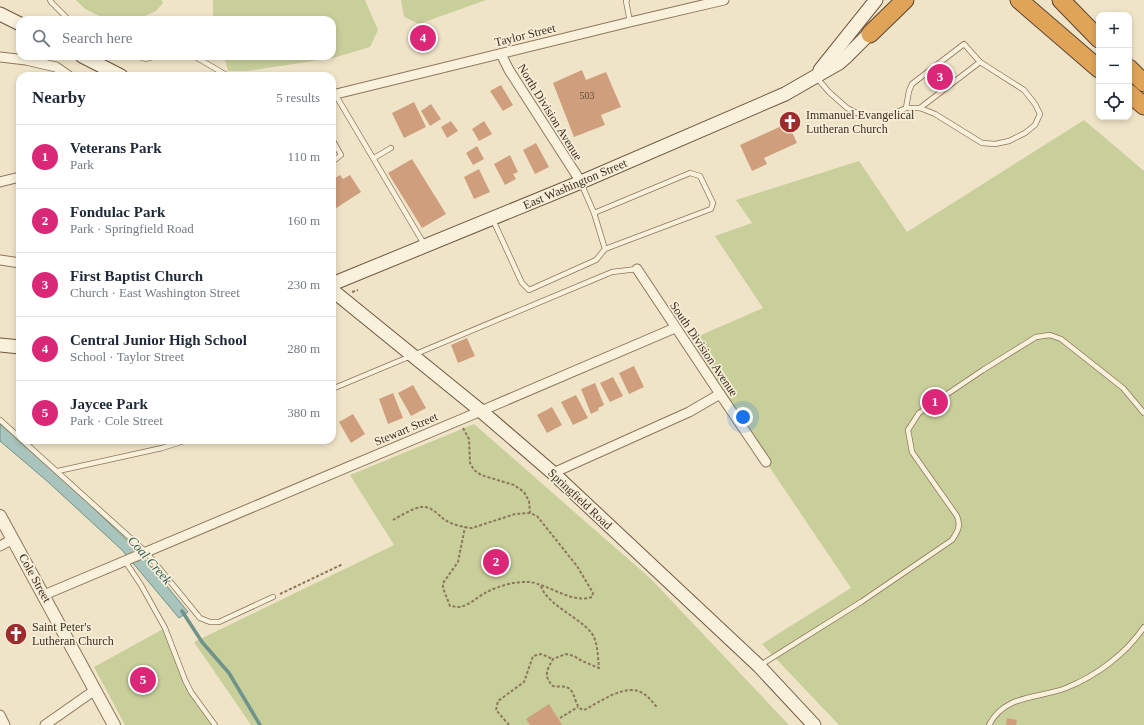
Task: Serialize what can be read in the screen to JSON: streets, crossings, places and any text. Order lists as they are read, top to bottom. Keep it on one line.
{"streets":{"main road":["East Washington Street","Springfield Road"],"street":["Taylor Street","North Division Avenue","South Division Avenue","Stewart Street","Cole Street"]},"crossings":[["Taylor Street","North Division Avenue"],["North Division Avenue","East Washington Street"],["South Division Avenue","Stewart Street"],["Stewart Street","Springfield Road"]],"water":["Coal Creek"],"places":{"church":["Immanuel Evangelical Lutheran Church","Saint Peter's Lutheran Church"]},"house_numbers":["503"],"page":{"map_buttons":["+","−"],"search":"Search here","pins":["4","3","1","2","5"],"heading":["Nearby","5 results"],"list":[{"mark":"1","name":"Veterans Park","note":"Park","value":"110 m"},{"mark":"2","name":"Fondulac Park","note":"Park · Springfield Road","value":"160 m"},{"mark":"3","name":"First Baptist Church","note":"Church · East Washington Street","value":"230 m"},{"mark":"4","name":"Central Junior High School","note":"School · Taylor Street","value":"280 m"},{"mark":"5","name":"Jaycee Park","note":"Park · Cole Street","value":"380 m"}]}}
